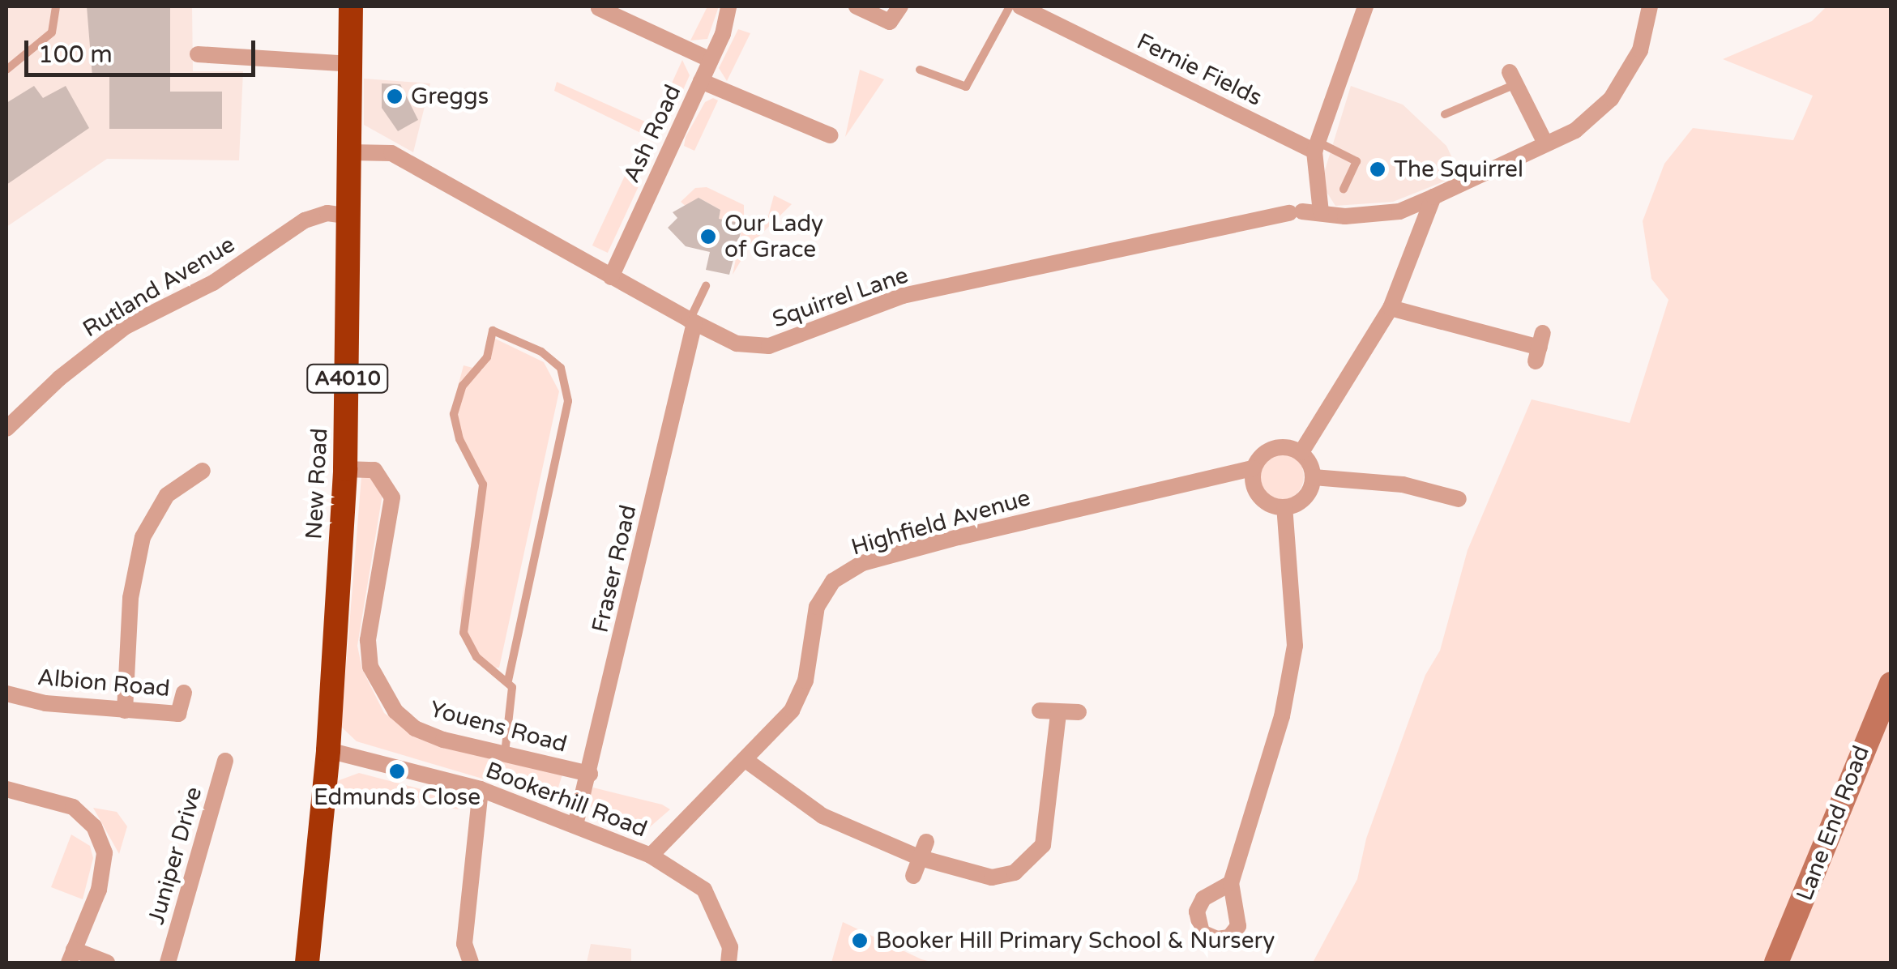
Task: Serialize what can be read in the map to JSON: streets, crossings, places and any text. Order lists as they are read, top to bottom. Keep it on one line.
{"streets":{"highway":["A4010","New Road"],"street":["Fernie Fields","Ash Road","Rutland Avenue","Squirrel Lane","Highfield Avenue","Fraser Road","Albion Road","Youens Road","Bookerhill Road","Lane End Road","Juniper Drive"]},"crossings":[["Ash Road","Squirrel Lane"],["Rutland Avenue","New Road"],["Squirrel Lane","New Road"],["Squirrel Lane","Fraser Road"],["New Road","Youens Road"],["New Road","Bookerhill Road"],["Highfield Avenue","Bookerhill Road"],["Fraser Road","Youens Road"],["Fraser Road","Bookerhill Road"]],"places":["Greggs","The Squirrel","Our Lady of Grace","Edmunds Close","Booker Hill Primary School & Nursery"],"scale_bar":"100 m"}
